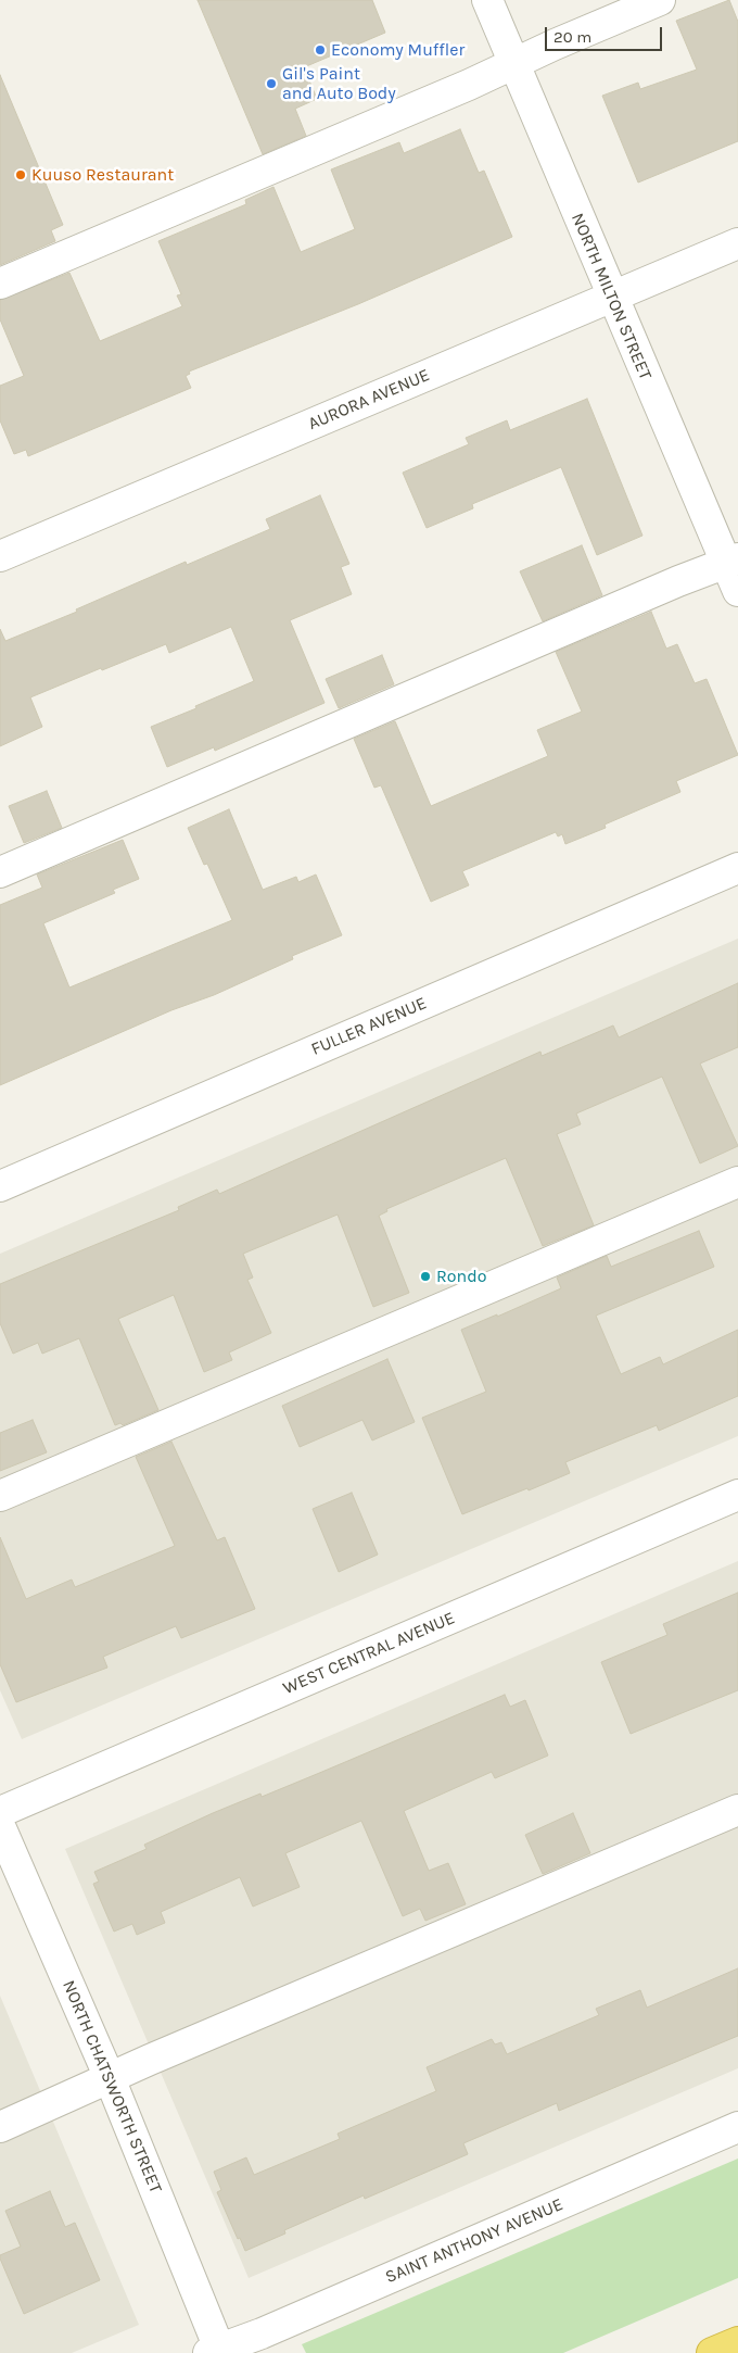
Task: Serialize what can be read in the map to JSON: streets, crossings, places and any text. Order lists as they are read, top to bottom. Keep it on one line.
{"streets":{"street":["NORTH MILTON STREET","AURORA AVENUE","FULLER AVENUE","WEST CENTRAL AVENUE","NORTH CHATSWORTH STREET","SAINT ANTHONY AVENUE"]},"crossings":[["NORTH MILTON STREET","AURORA AVENUE"],["NORTH CHATSWORTH STREET","SAINT ANTHONY AVENUE"]],"places":["Economy Muffler","Gil's Paint and Auto Body","Kuuso Restaurant","Rondo"],"scale_bar":"20 m"}
